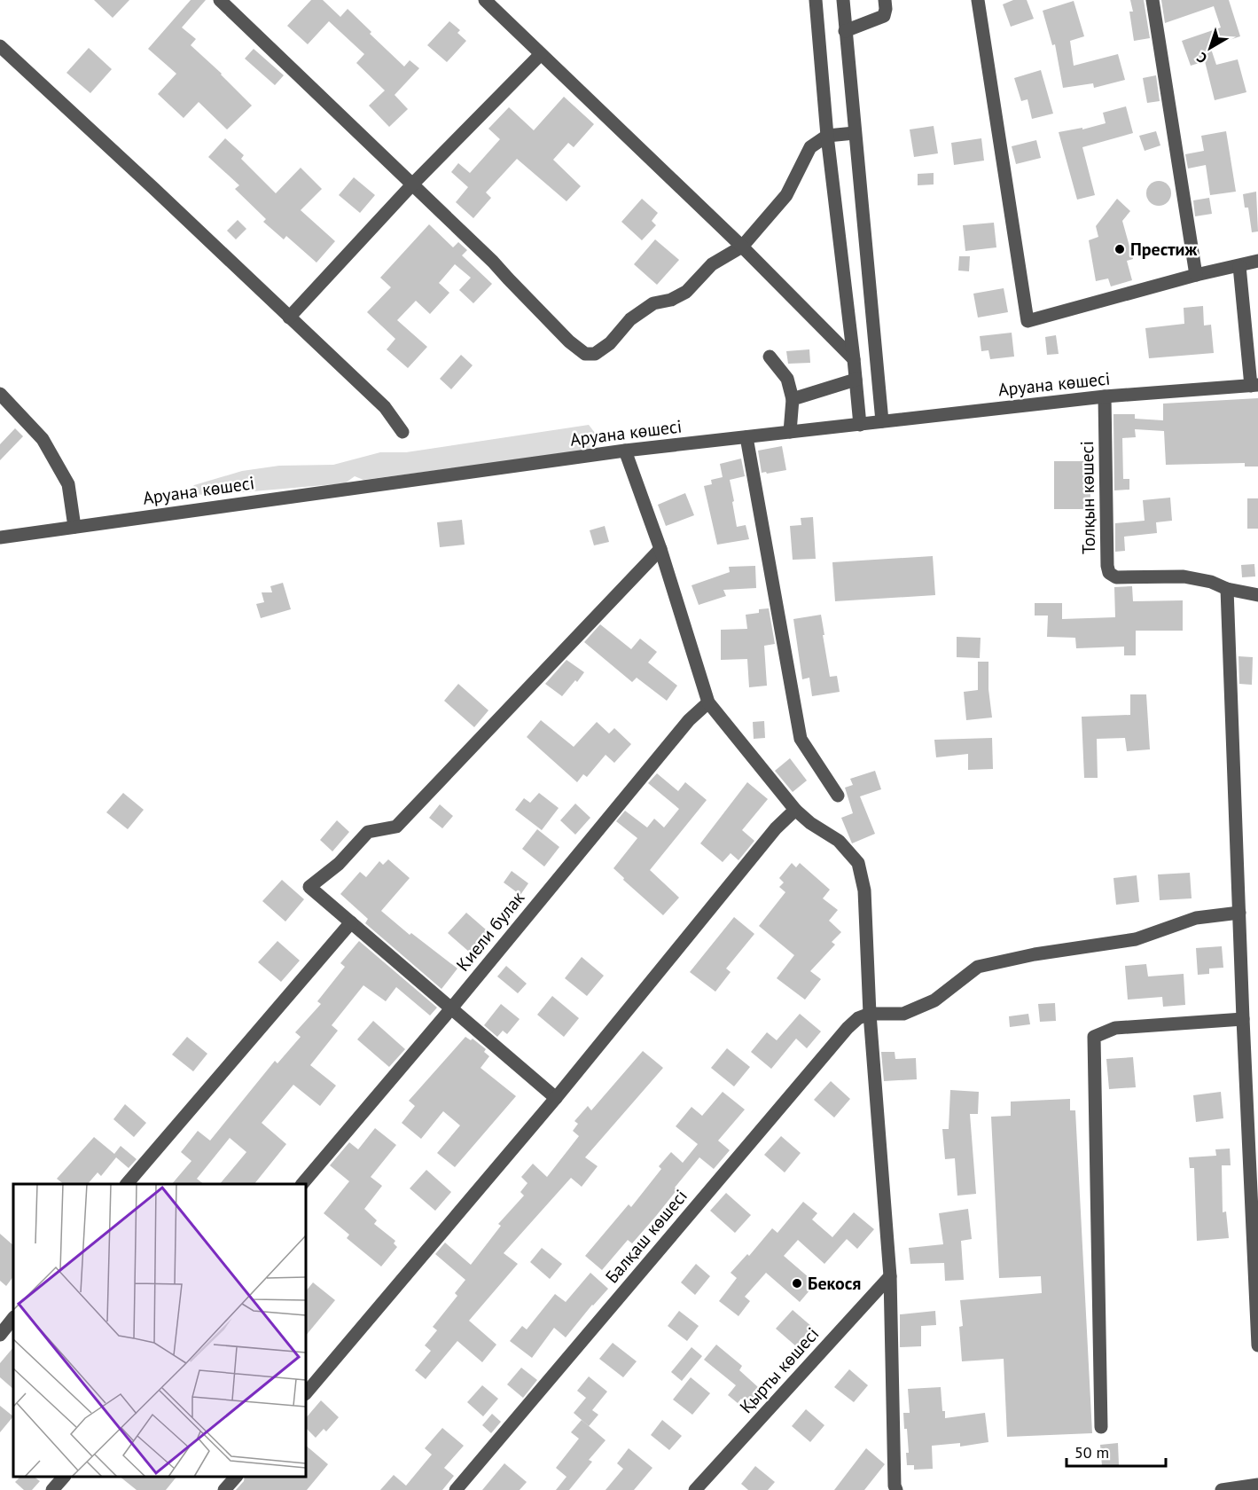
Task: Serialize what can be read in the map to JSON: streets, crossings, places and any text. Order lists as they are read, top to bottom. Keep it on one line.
{"streets":{"street":["Аруана көшесі","Толқын көшесі","Киели булак","Балқаш көшесі","Қырты көшесі"]},"crossings":[["Аруана көшесі","Толқын көшесі"]],"places":["Престиж","Бекося"],"scale_bar":"50 m","north":"bottom left"}
